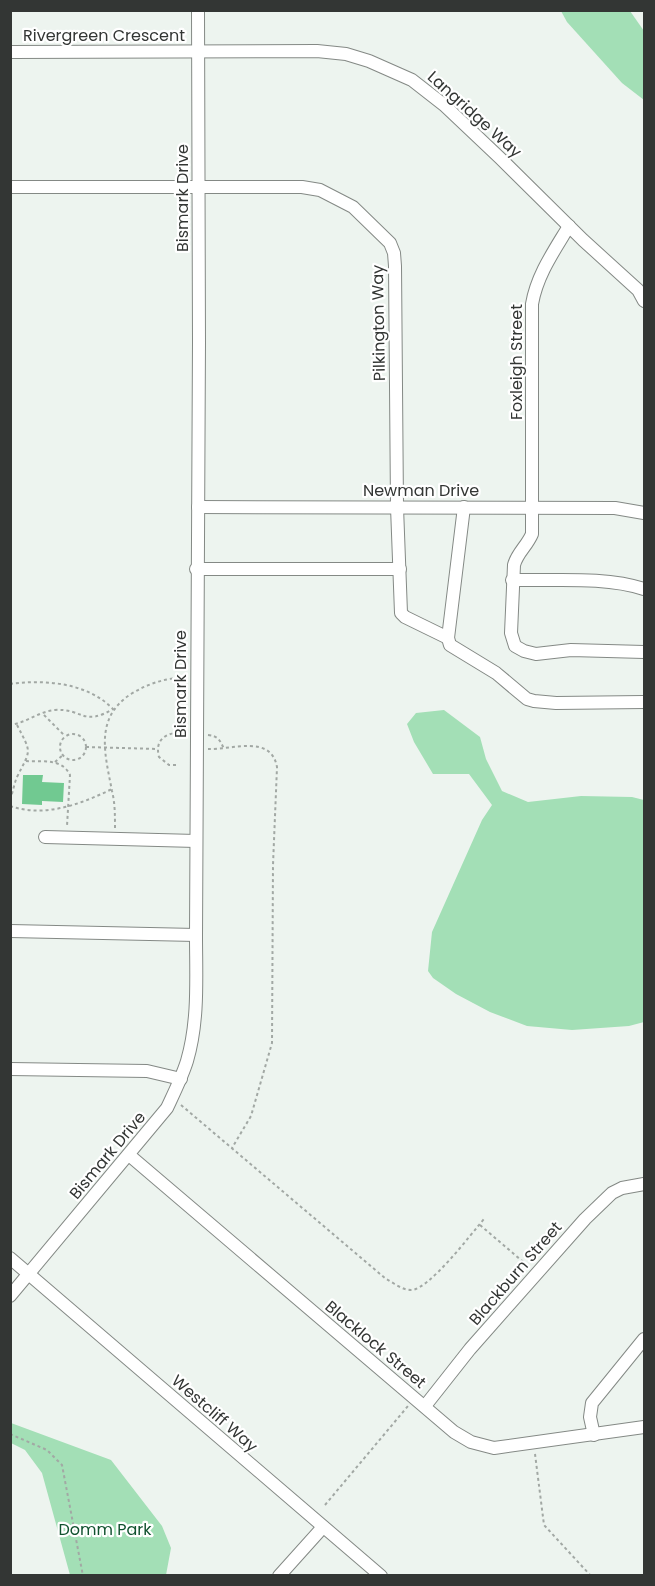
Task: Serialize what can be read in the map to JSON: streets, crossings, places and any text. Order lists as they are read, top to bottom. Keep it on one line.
{"streets":{"street":["Rivergreen Crescent","Langridge Way","Bismark Drive","Pilkington Way","Foxleigh Street","Newman Drive","Blackburn Street","Blacklock Street","Westcliff Way"]},"crossings":[["Rivergreen Crescent","Langridge Way"],["Rivergreen Crescent","Bismark Drive"],["Langridge Way","Bismark Drive"],["Langridge Way","Foxleigh Street"],["Bismark Drive","Pilkington Way"],["Bismark Drive","Newman Drive"],["Bismark Drive","Blacklock Street"],["Bismark Drive","Westcliff Way"],["Pilkington Way","Newman Drive"],["Foxleigh Street","Newman Drive"],["Blackburn Street","Blacklock Street"]],"parks":["Domm Park"]}
